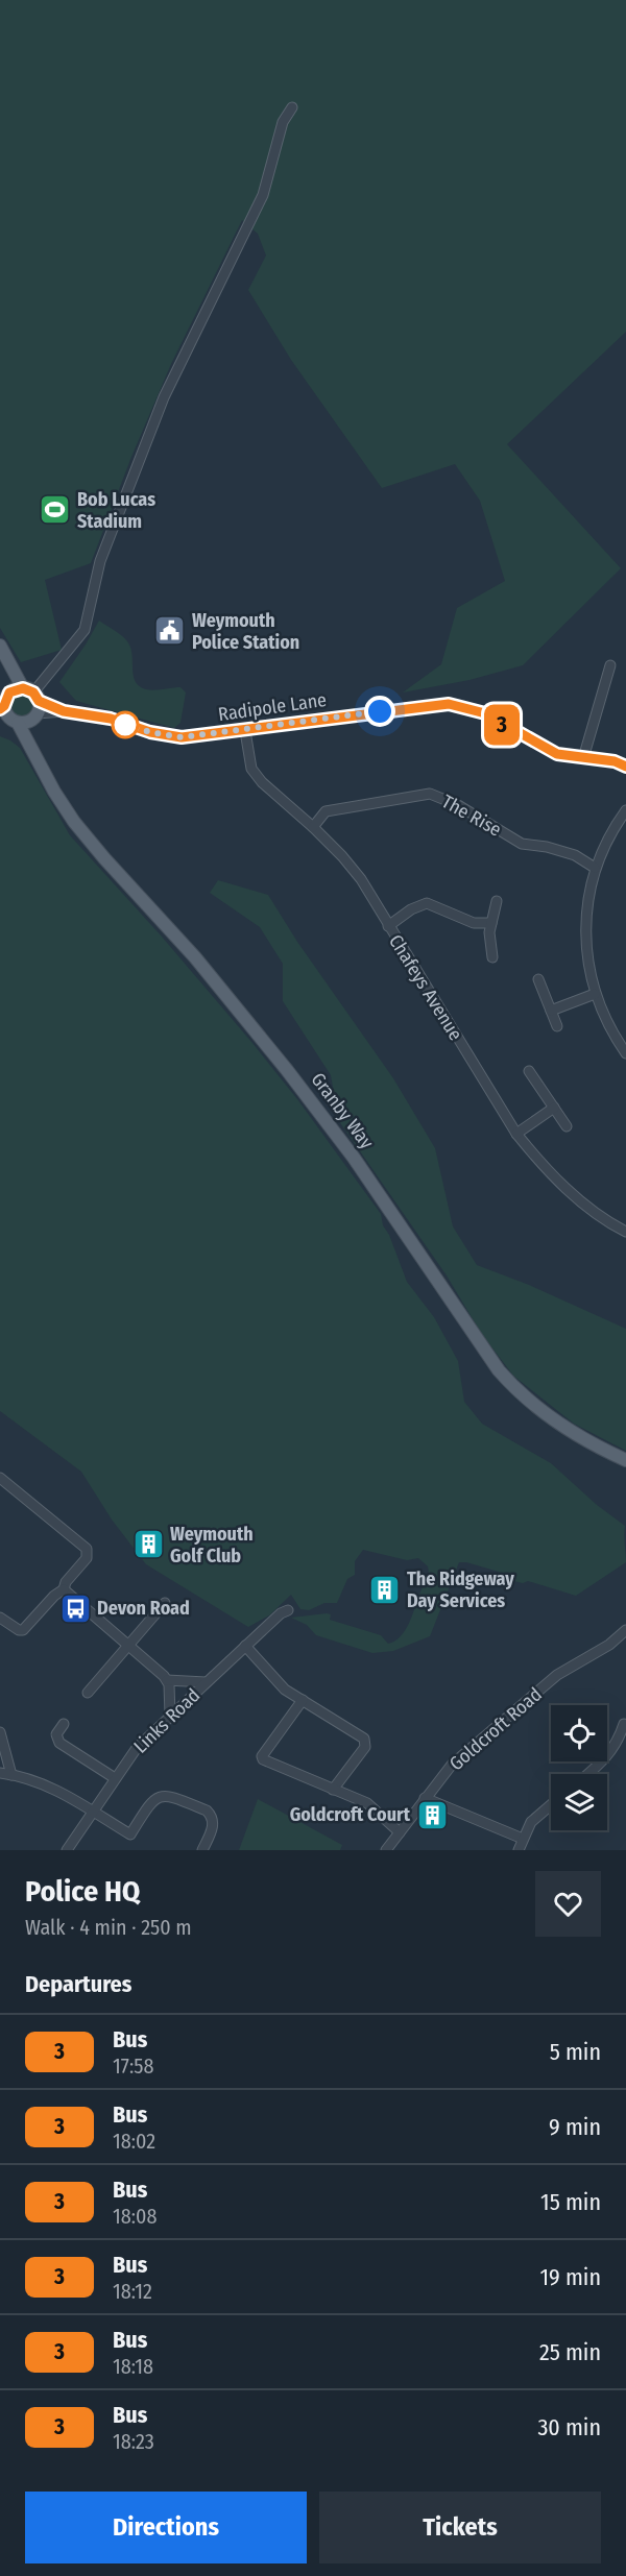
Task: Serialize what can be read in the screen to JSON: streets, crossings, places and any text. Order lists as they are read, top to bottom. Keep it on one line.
{"streets":{"main road":["Granby Way"],"street":["Radipole Lane","The Rise","Chafeys Avenue","Links Road","Goldcroft Road"]},"crossings":[["Radipole Lane","Chafeys Avenue"],["Radipole Lane","Granby Way"],["The Rise","Chafeys Avenue"]],"places":{"sports":["Bob Lucas Stadium"],"public building":["Weymouth Police Station"],"building":["Weymouth Golf Club","The Ridgeway Day Services","Goldcroft Court"],"bus stop":["Devon Road"]},"lines":["bus line 3"],"page":{"on_map":"3","heading":[["Police HQ","Walk · 4 min · 250 m"],"Departures"],"list":[{"mark":"3","name":"Bus","note":"17:58","value":"5 min"},{"mark":"3","name":"Bus","note":"18:02","value":"9 min"},{"mark":"3","name":"Bus","note":"18:08","value":"15 min"},{"mark":"3","name":"Bus","note":"18:12","value":"19 min"},{"mark":"3","name":"Bus","note":"18:18","value":"25 min"},{"mark":"3","name":"Bus","note":"18:23","value":"30 min"}],"buttons":["Directions","Tickets"]}}
